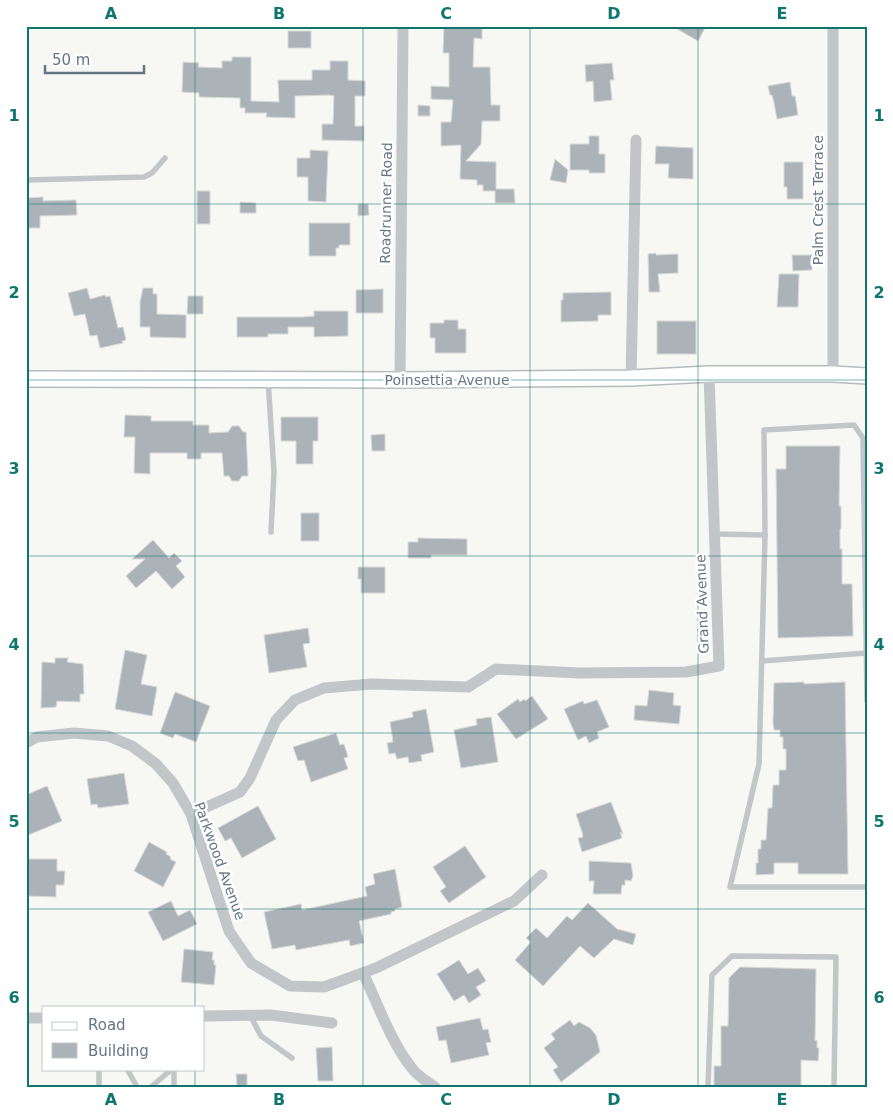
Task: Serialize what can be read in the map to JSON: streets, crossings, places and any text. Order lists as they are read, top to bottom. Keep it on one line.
{"streets":{"street":["Palm Crest Terrace","Roadrunner Road","Poinsettia Avenue","Grand Avenue","Parkwood Avenue"]},"crossings":[["Palm Crest Terrace","Poinsettia Avenue"],["Roadrunner Road","Poinsettia Avenue"],["Poinsettia Avenue","Grand Avenue"],["Grand Avenue","Parkwood Avenue"]],"legend":["Road","Building"],"scale_bar":"50 m","grid":{"columns":["A","B","C","D","E"],"rows":["1","2","3","4","5","6"]}}
